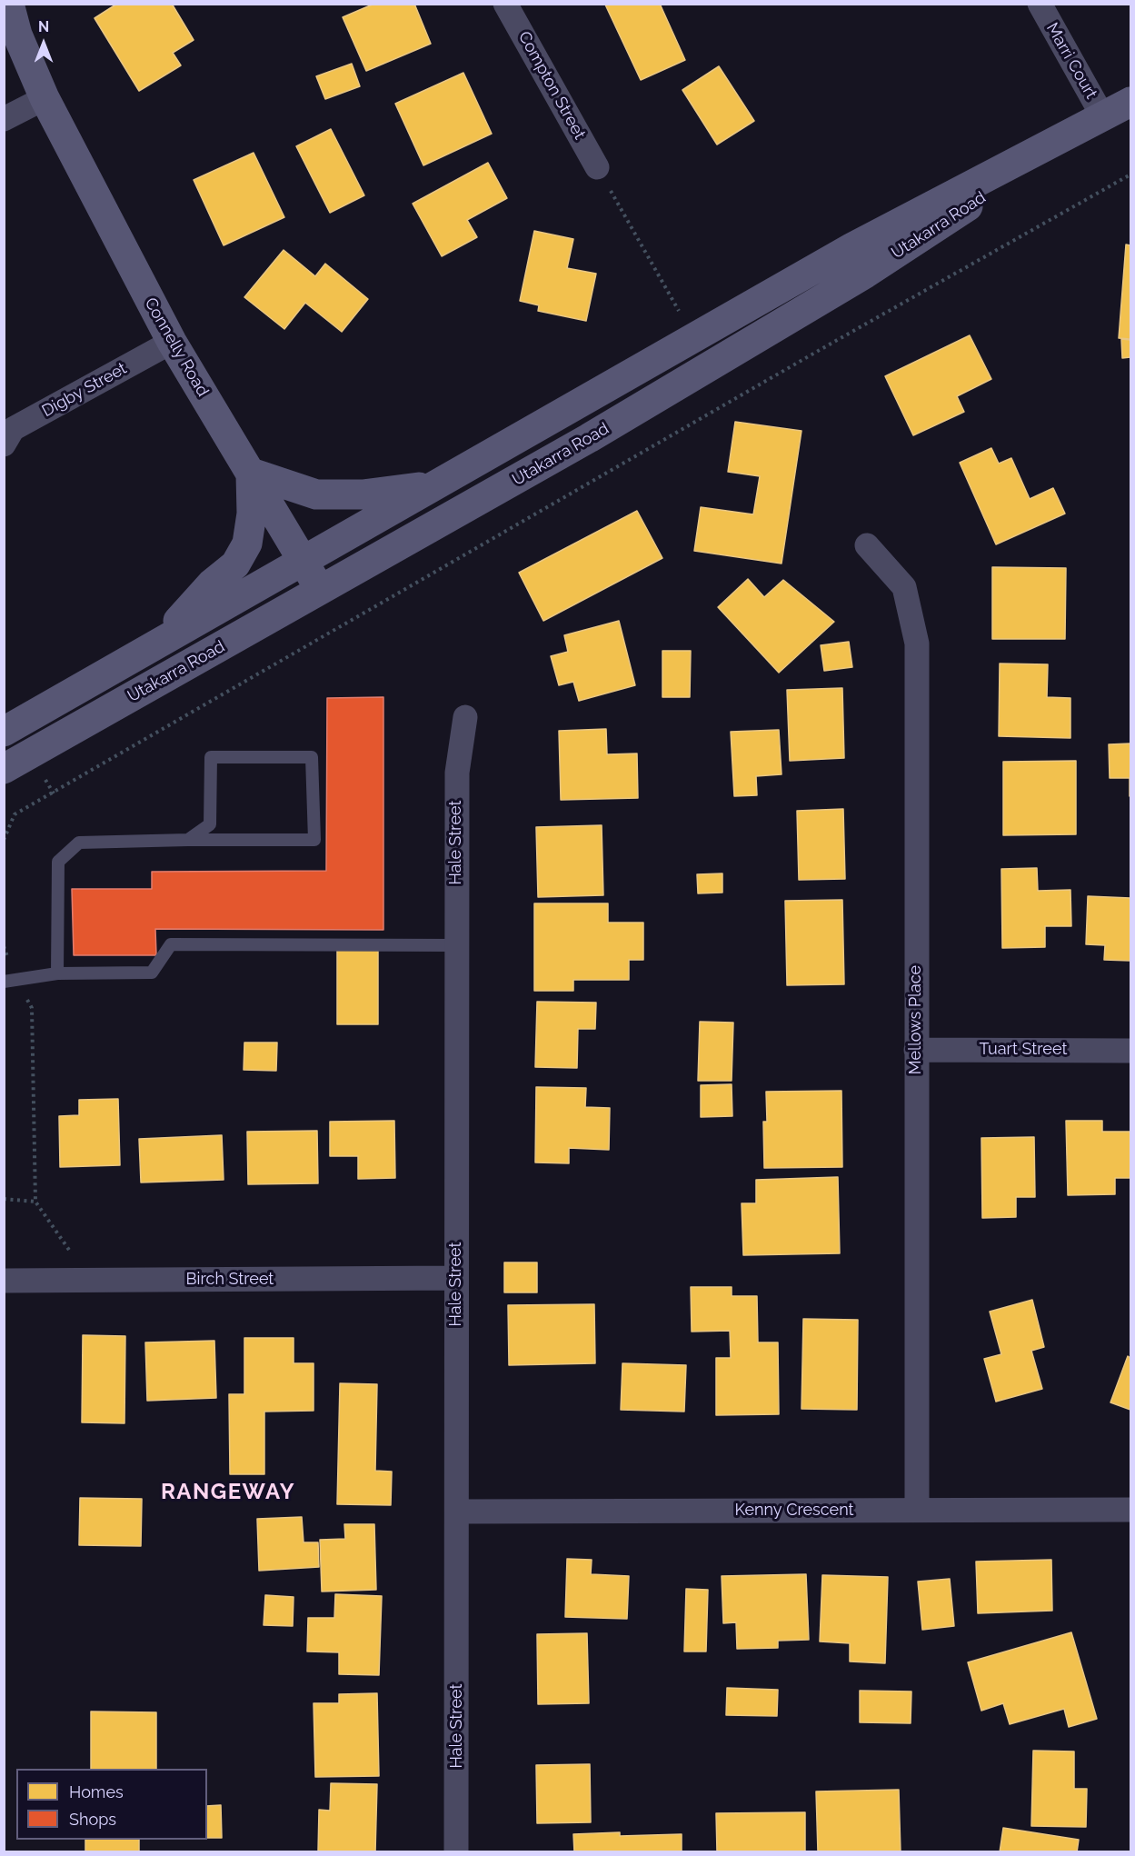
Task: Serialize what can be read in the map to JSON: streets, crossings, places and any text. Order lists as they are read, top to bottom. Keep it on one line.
{"streets":{"main road":["Utakarra Road","Connelly Road"],"street":["Marri Court","Compton Street","Digby Street","Hale Street","Mellows Place","Tuart Street","Birch Street","Kenny Crescent"]},"crossings":[["Marri Court","Utakarra Road"],["Utakarra Road","Connelly Road"],["Connelly Road","Digby Street"],["Hale Street","Birch Street"],["Hale Street","Kenny Crescent"],["Mellows Place","Tuart Street"],["Mellows Place","Kenny Crescent"]],"districts":["RANGEWAY"],"legend":["Homes","Shops"],"north":"top"}
